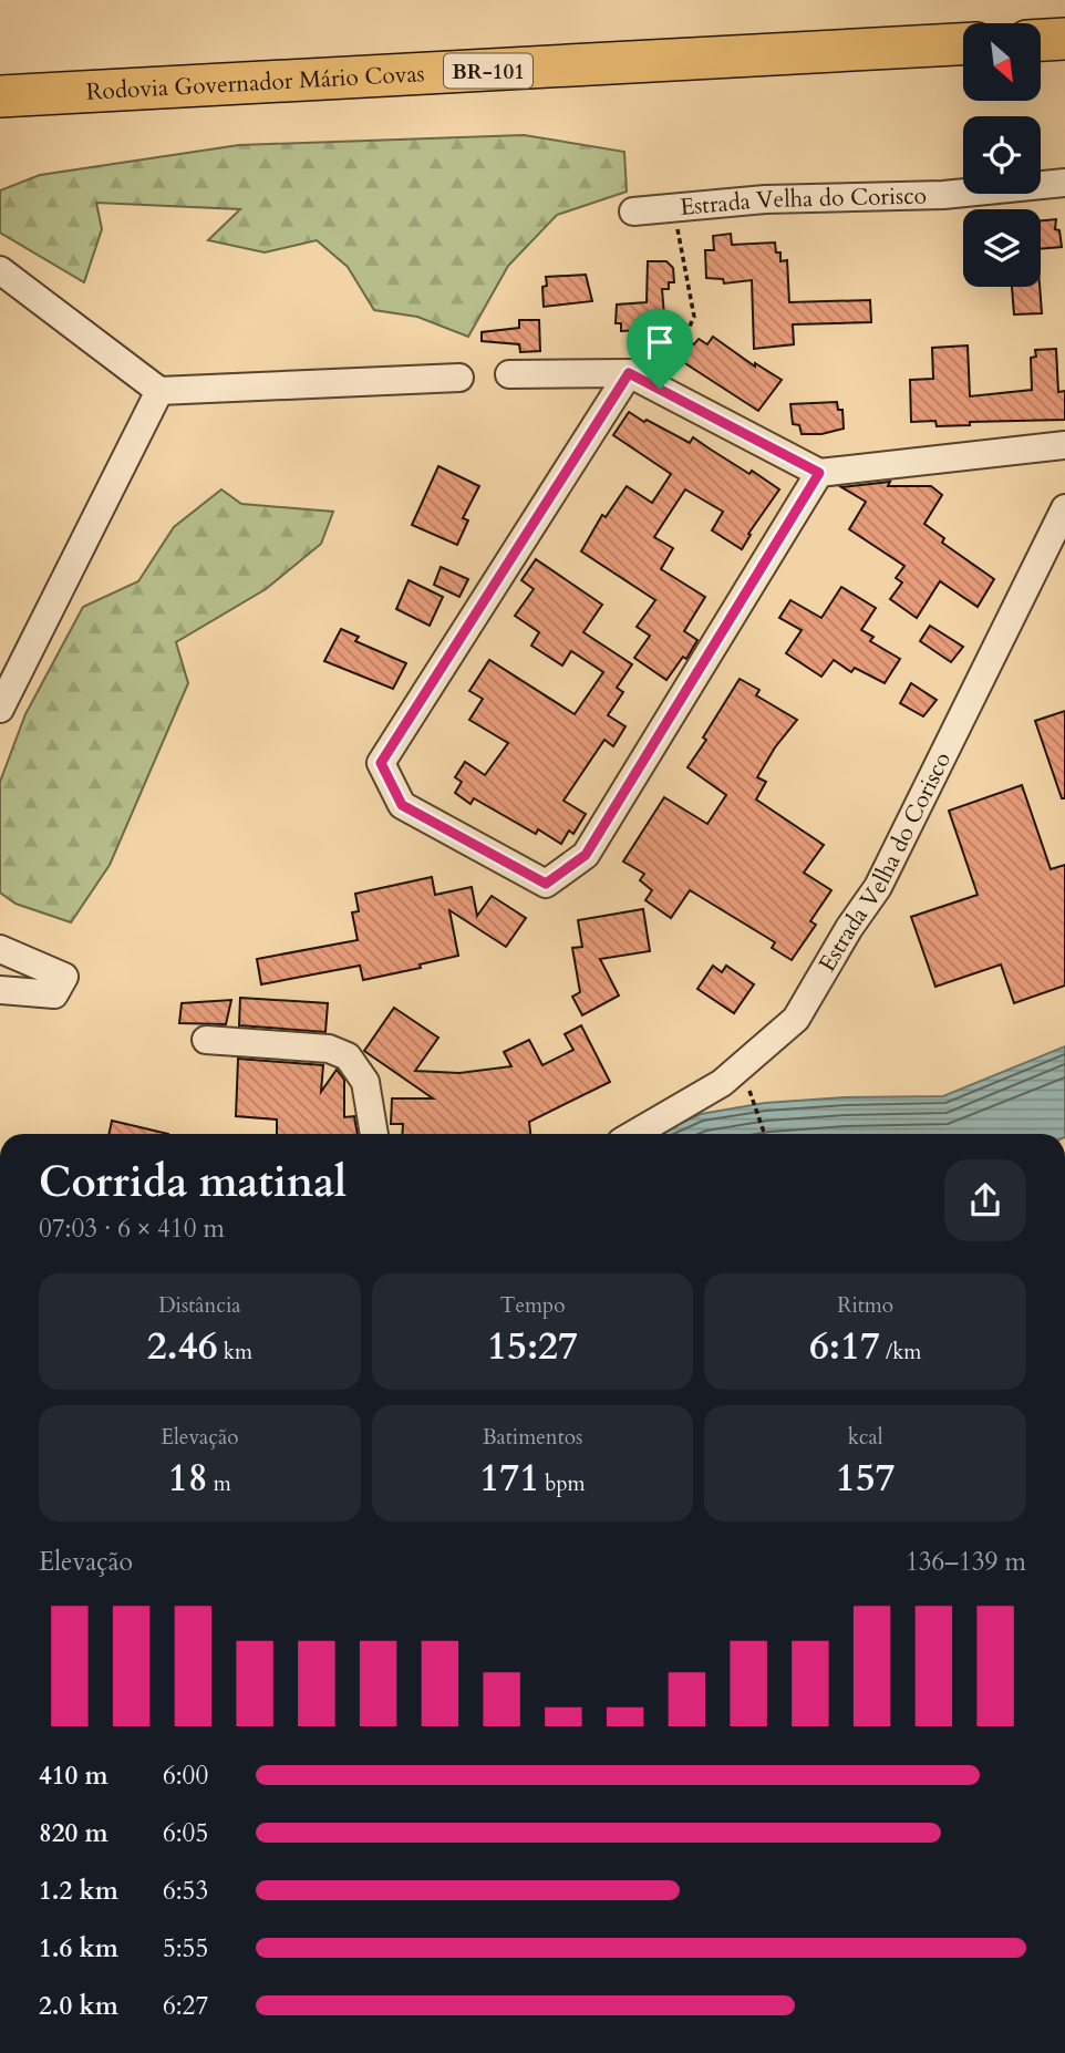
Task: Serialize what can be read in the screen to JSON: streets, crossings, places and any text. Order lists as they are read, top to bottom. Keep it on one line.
{"streets":{"highway":["BR-101","Rodovia Governador Mário Covas"],"street":["Estrada Velha do Corisco"]},"north":"bottom right","page":{"heading":["Corrida matinal","07:03 · 6 × 410 m"],"stats":[["Distância","2.46 km"],["Tempo","15:27"],["Ritmo","6:17 /km"],["Elevação","18 m"],["Batimentos","171 bpm"],["kcal","157"]],"chart":["Elevação","136–139 m"],"list":[{"name":"410 m","note":"6:00"},{"name":"820 m","note":"6:05"},{"name":"1.2 km","note":"6:53"},{"name":"1.6 km","note":"5:55"},{"name":"2.0 km","note":"6:27"}]}}
